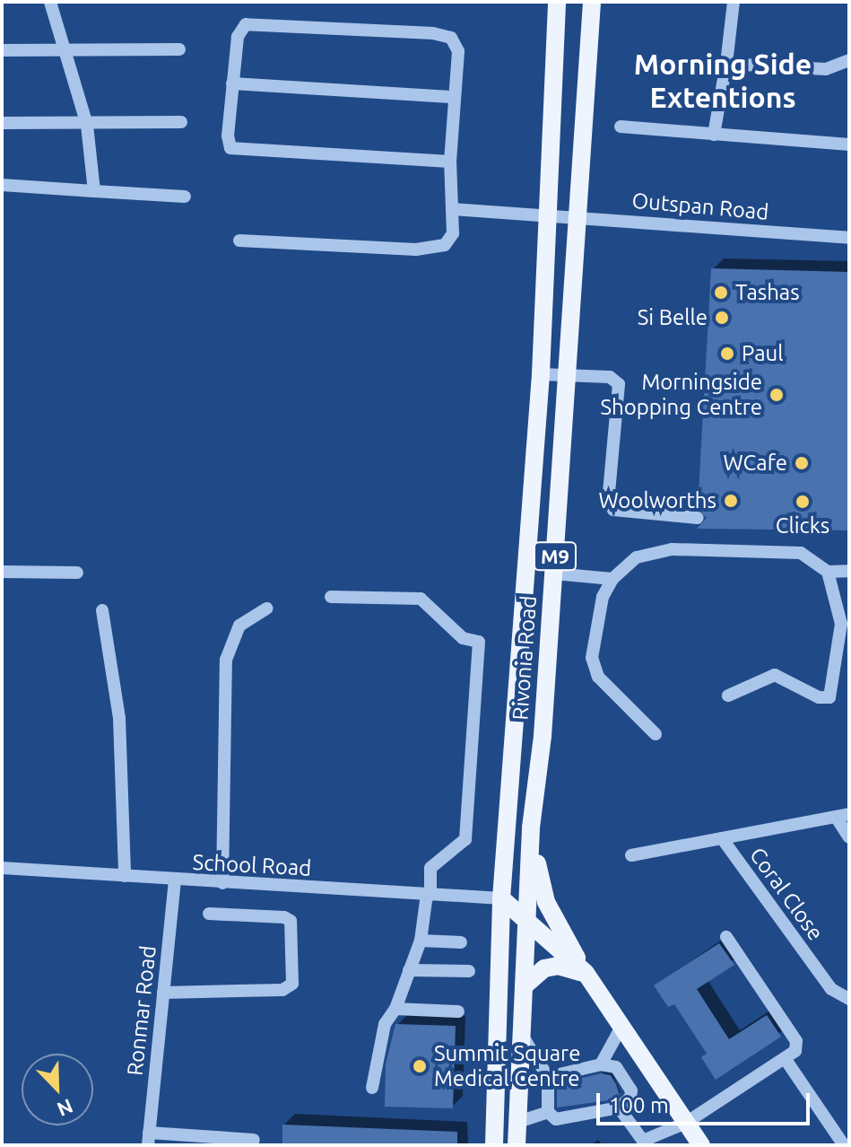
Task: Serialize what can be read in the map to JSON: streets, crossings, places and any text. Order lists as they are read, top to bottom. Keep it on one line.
{"streets":{"main road":["M9","Rivonia Road"],"street":["Outspan Road","School Road","Coral Close","Ronmar Road"]},"crossings":[["Outspan Road","Rivonia Road"],["Rivonia Road","School Road"],["School Road","Ronmar Road"]],"districts":["Morning Side Extentions"],"places":["Tashas","Si Belle","Paul","Morningside Shopping Centre","WCafe","Woolworths","Clicks","Summit Square Medical Centre"],"scale_bar":"100 m","north":"bottom right"}
